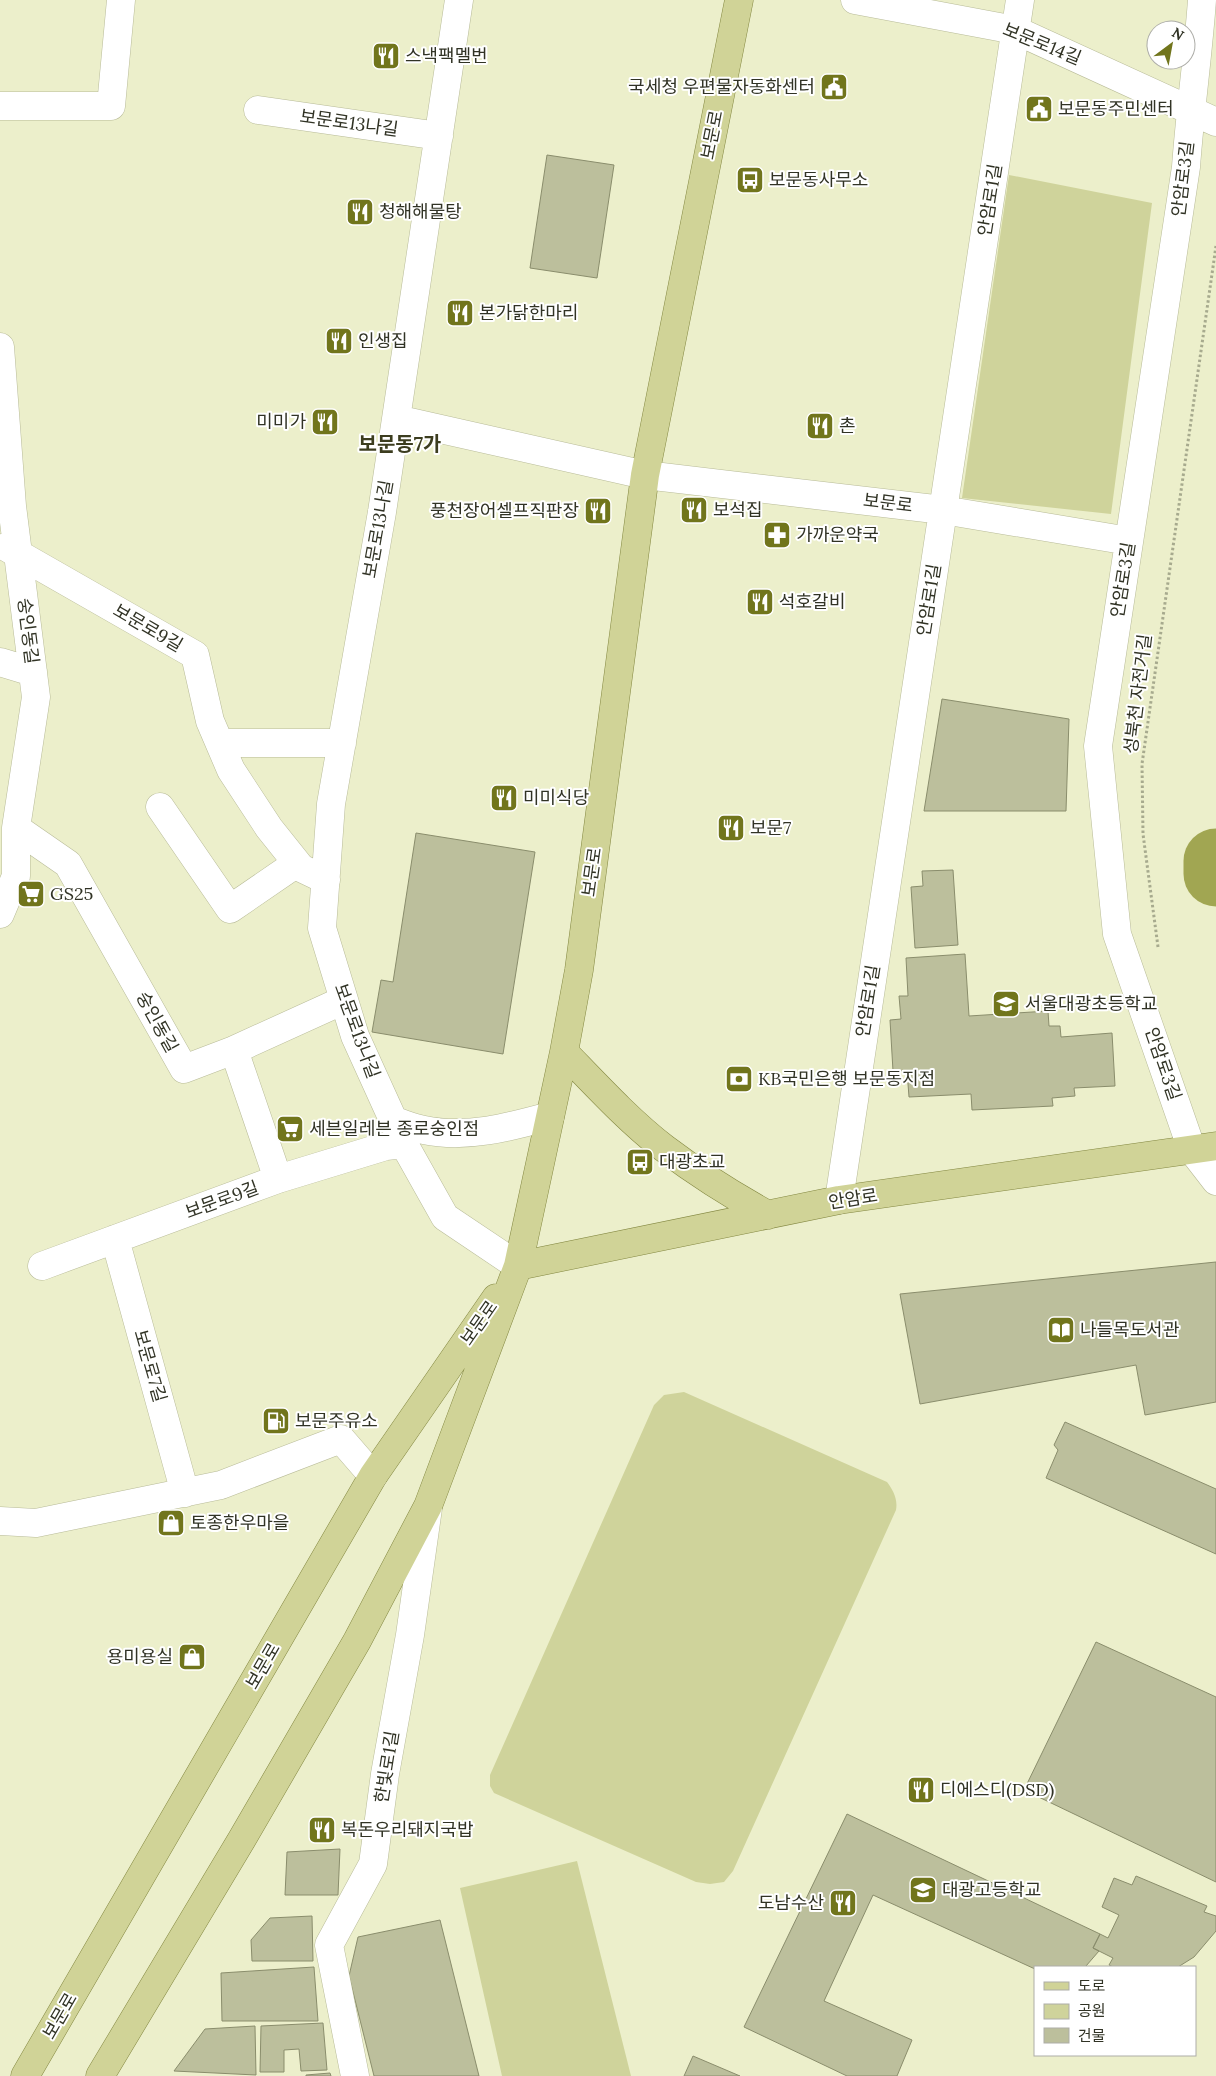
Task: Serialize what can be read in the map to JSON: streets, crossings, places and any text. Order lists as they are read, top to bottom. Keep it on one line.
{"streets":{"main road":["보문로","안암로"],"street":["보문로14길","보문로13나길","안암로3길","안암로1길","보문로9길","숭인동길","보문로7길","한빛로1길"],"path":["성북천 자전거길"]},"crossings":[["보문로14길","안암로3길"],["보문로14길","안암로1길"],["보문로13나길","보문로"],["보문로13나길","보문로9길"],["보문로13나길","안암로"],["보문로","안암로3길"],["보문로","안암로1길"],["보문로","안암로"],["보문로","한빛로1길"],["안암로3길","안암로"],["안암로1길","안암로"],["보문로9길","숭인동길"],["보문로9길","보문로7길"]],"districts":["보문동7가"],"places":{"restaurant":["스낵팩멜번","청해해물탕","본가닭한마리","인생집","미미가","촌","보석집","풍천장어셀프직판장","석호갈비","미미식당","보문7","디에스디(DSD)","복돈우리돼지국밥","도남수산"],"public building":["국세청 우편물자동화센터","보문동주민센터"],"bus stop":["보문동사무소","대광초교"],"pharmacy":["가까운약국"],"supermarket":["GS25","세븐일레븐 종로숭인점"],"school or university":["서울대광초등학교","대광고등학교"],"bank":["KB국민은행 보문동지점"],"library":["나들목도서관"],"fuel station":["보문주유소"],"shop":["토종한우마을","용미용실"]},"legend":["도로","공원","건물"],"north":"top right"}
